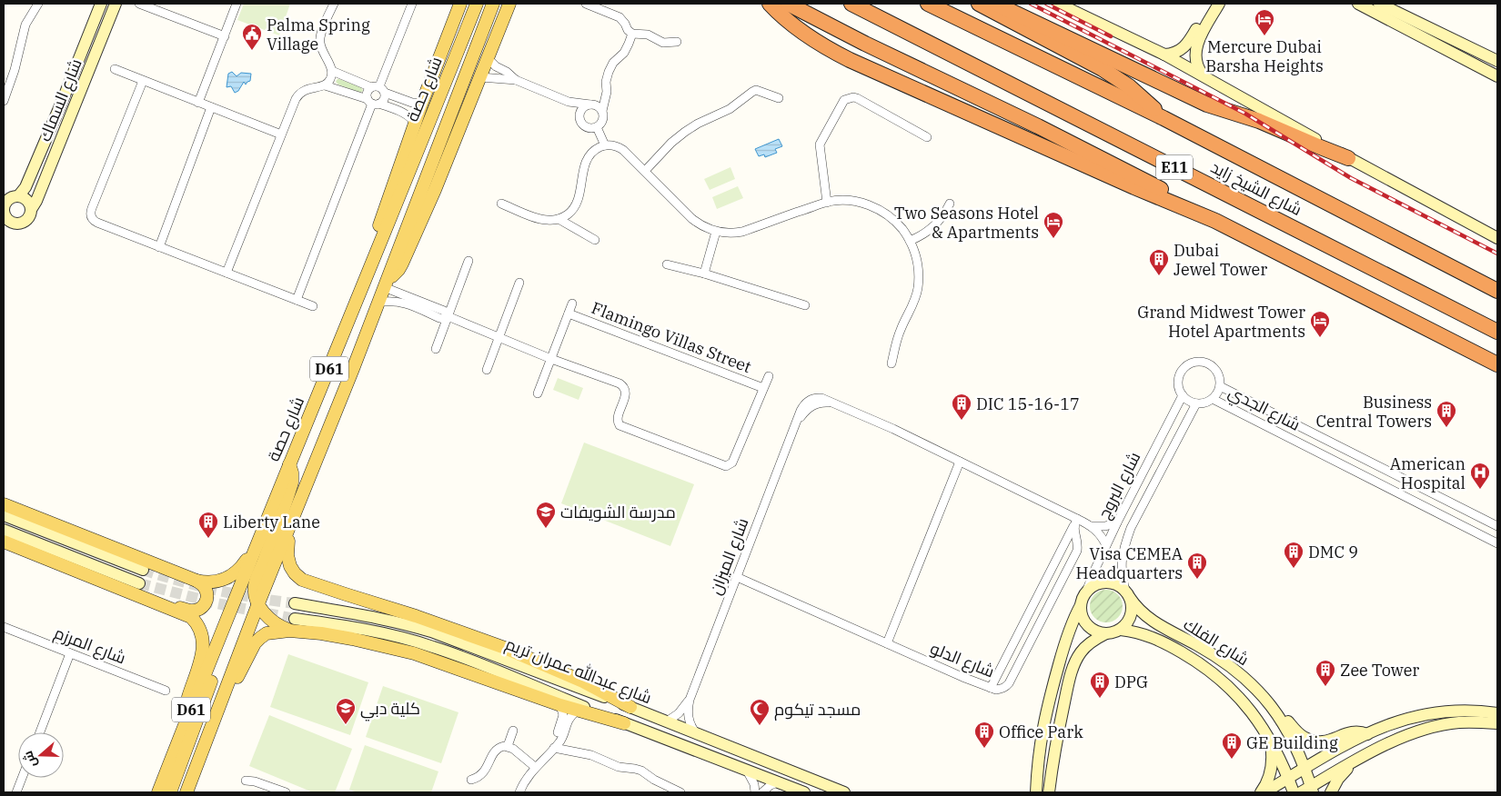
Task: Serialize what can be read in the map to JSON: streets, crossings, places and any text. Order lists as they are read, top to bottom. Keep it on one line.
{"streets":{"highway":["E11","شارع الشيخ زايد"],"main road":["شارع حصة","شارع السماك","D61","شارع الفلك","شارع عبدالله عمران تريم"],"street":["Flamingo Villas Street","شارع الجدي","شارع البروج","شارع الميزان","شارع المرزم","شارع الدلو"]},"crossings":[["شارع حصة","Flamingo Villas Street"],["شارع الجدي","شارع البروج"],["شارع البروج","شارع الميزان"],["شارع البروج","شارع الفلك"],["شارع الميزان","شارع الدلو"],["شارع الميزان","شارع عبدالله عمران تريم"]],"places":{"hotel":["Mercure Dubai Barsha Heights","Two Seasons Hotel & Apartments","Grand Midwest Tower Hotel Apartments"],"public building":["Palma Spring Village"],"building":["Dubai Jewel Tower","DIC 15-16-17","Business Central Towers","Liberty Lane","DMC 9","Visa CEMEA Headquarters","Zee Tower","DPG","Office Park","GE Building"],"hospital":["American Hospital"],"school or university":["مدرسة الشويفات","كلية دبي"],"mosque":["مسجد تيكوم"]},"north":"left"}
